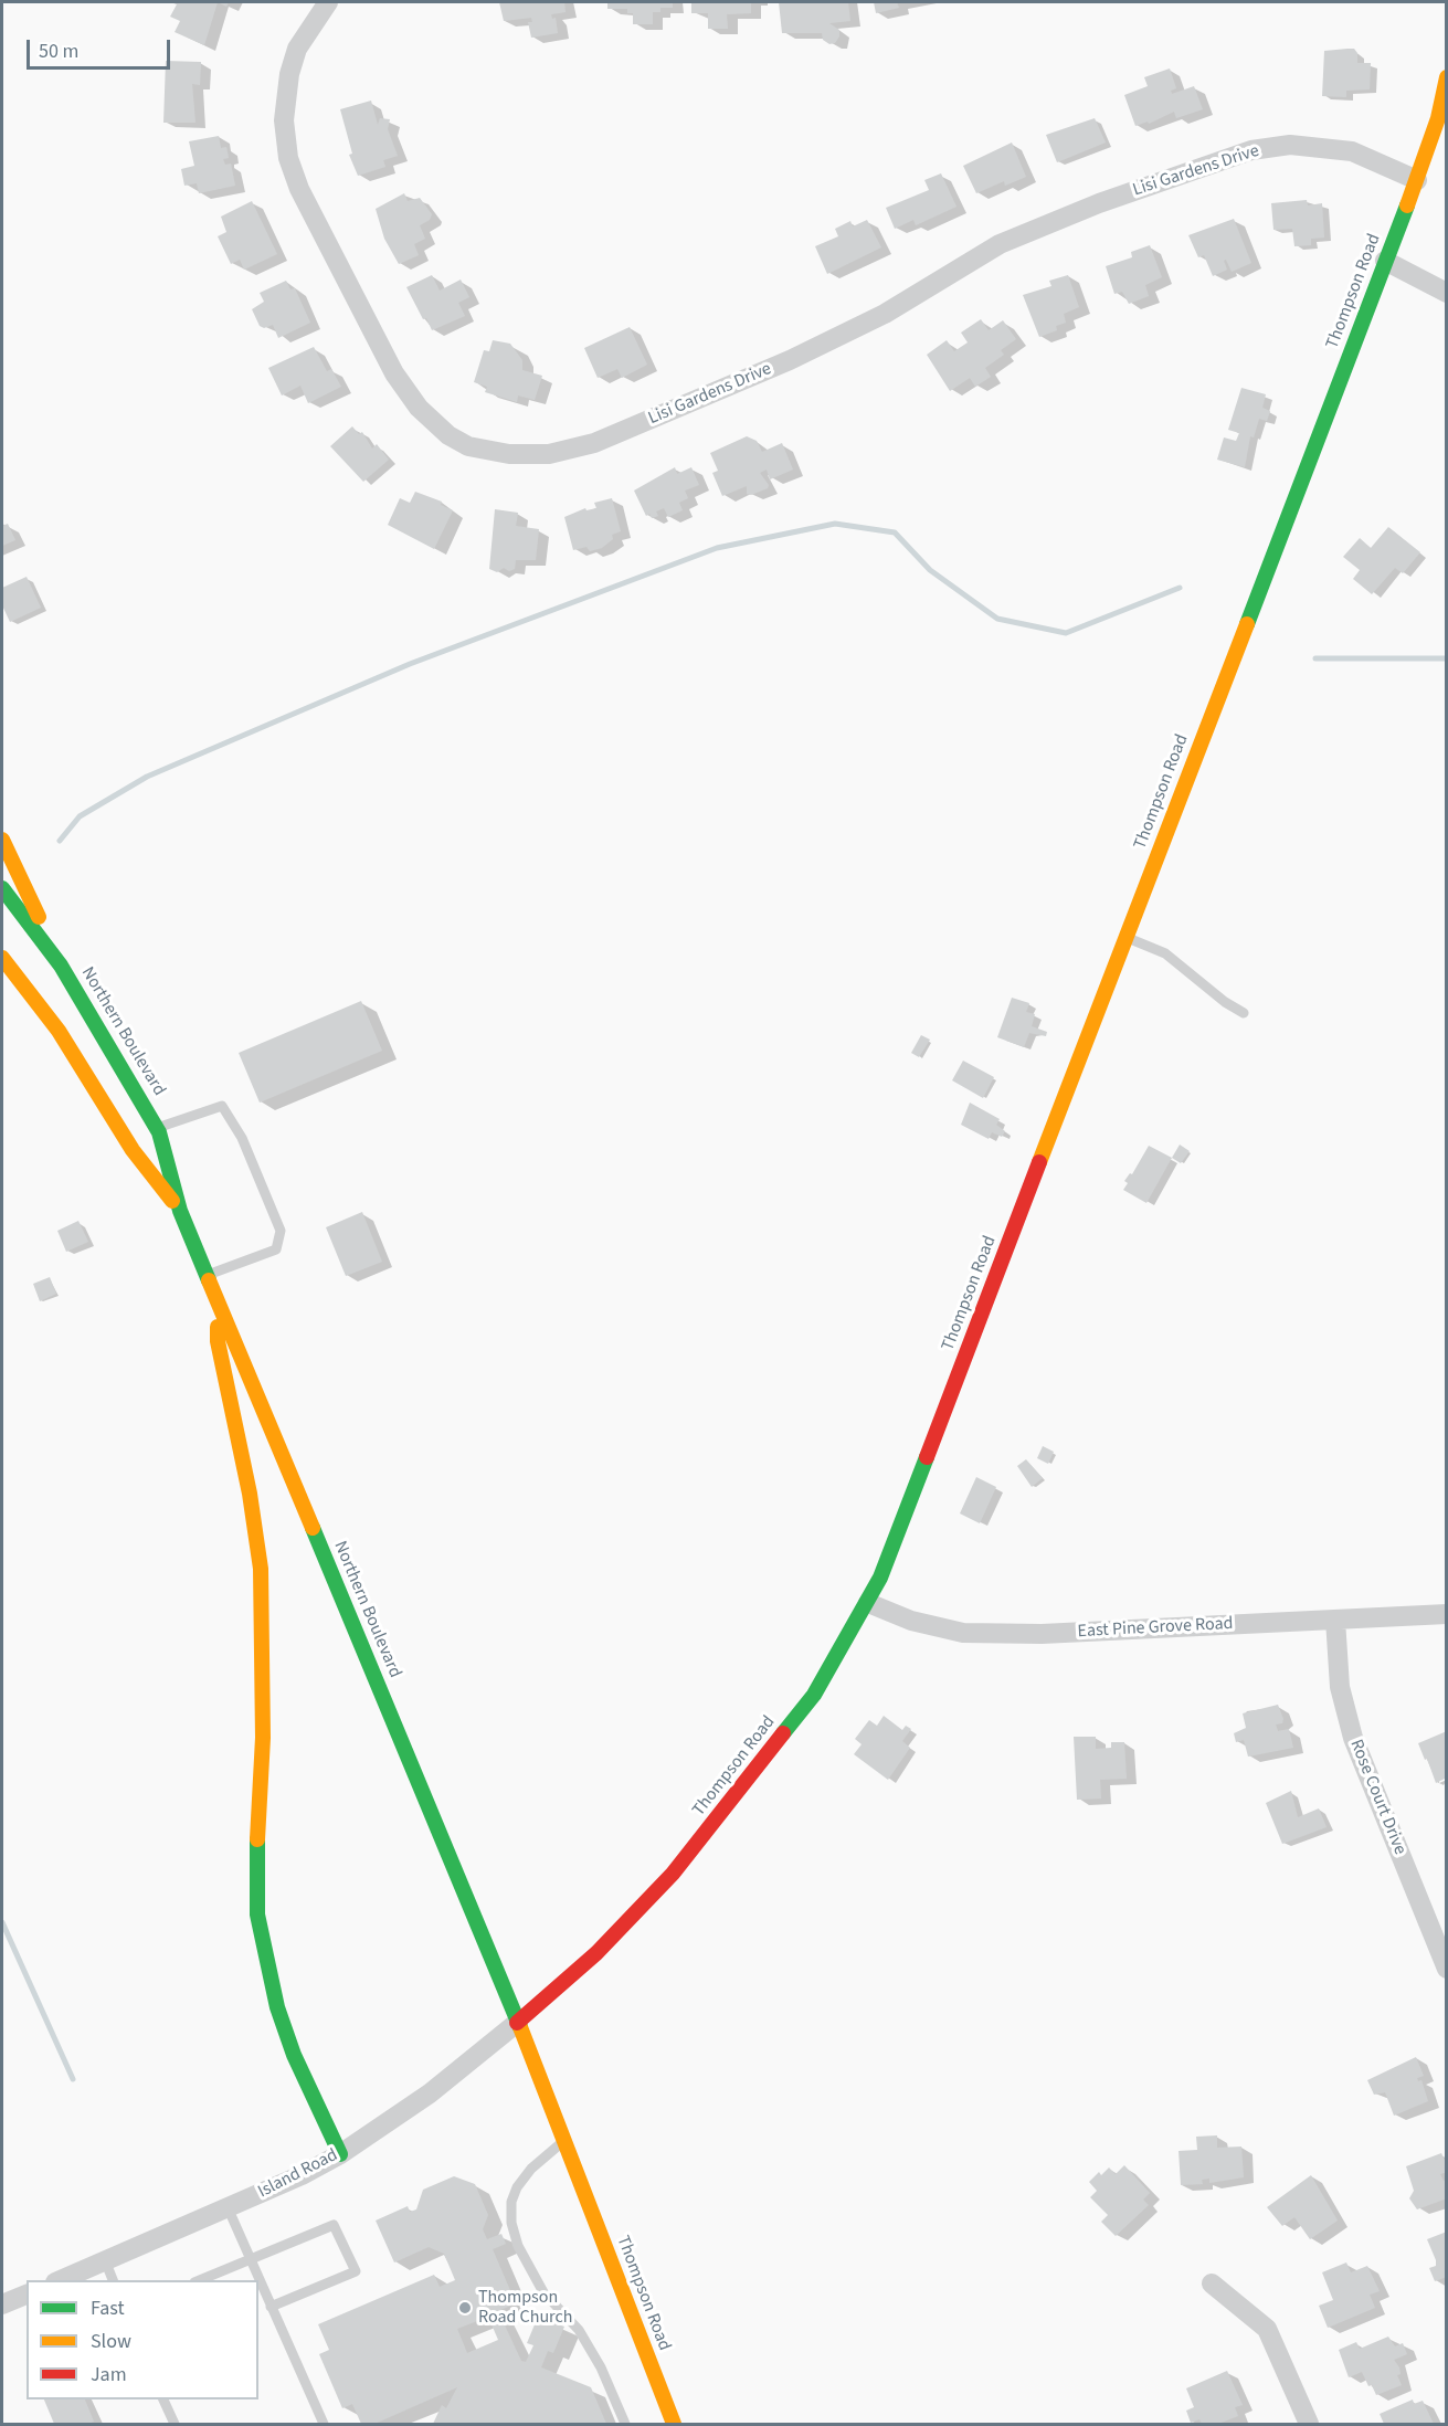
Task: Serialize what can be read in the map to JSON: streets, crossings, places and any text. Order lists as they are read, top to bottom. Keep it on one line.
{"streets":{"street":["Lisi Gardens Drive","Thompson Road","Northern Boulevard","East Pine Grove Road","Rose Court Drive","Island Road"]},"crossings":[["Lisi Gardens Drive","Thompson Road"],["Thompson Road","Northern Boulevard"],["Thompson Road","East Pine Grove Road"],["Thompson Road","Island Road"],["Northern Boulevard","Island Road"],["East Pine Grove Road","Rose Court Drive"]],"places":["Thompson Road Church"],"legend":["Fast","Slow","Jam"],"scale_bar":"50 m"}
